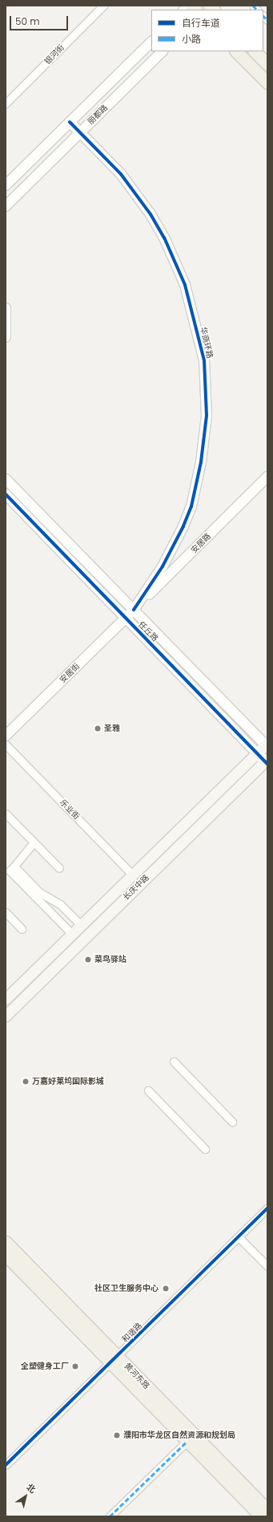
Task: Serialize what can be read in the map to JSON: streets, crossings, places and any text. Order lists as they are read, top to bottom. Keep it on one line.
{"streets":{"main road":["长庆中路","黄河东路"],"street":["银河街","丽都路","华商环路","安居路","任丘路","安居街","乐业街","和谐路"]},"crossings":[["丽都路","华商环路"],["华商环路","安居路"],["华商环路","任丘路"],["华商环路","安居街"],["安居路","任丘路"],["安居路","安居街"],["任丘路","安居街"],["任丘路","长庆中路"],["乐业街","长庆中路"],["和谐路","黄河东路"]],"places":["圣雅","菜鸟驿站","万嘉好莱坞国际影城","社区卫生服务中心","全塑健身工厂","濮阳市华龙区自然资源和规划局"],"legend":["自行车道","小路"],"scale_bar":"50 m","north":"top right"}
